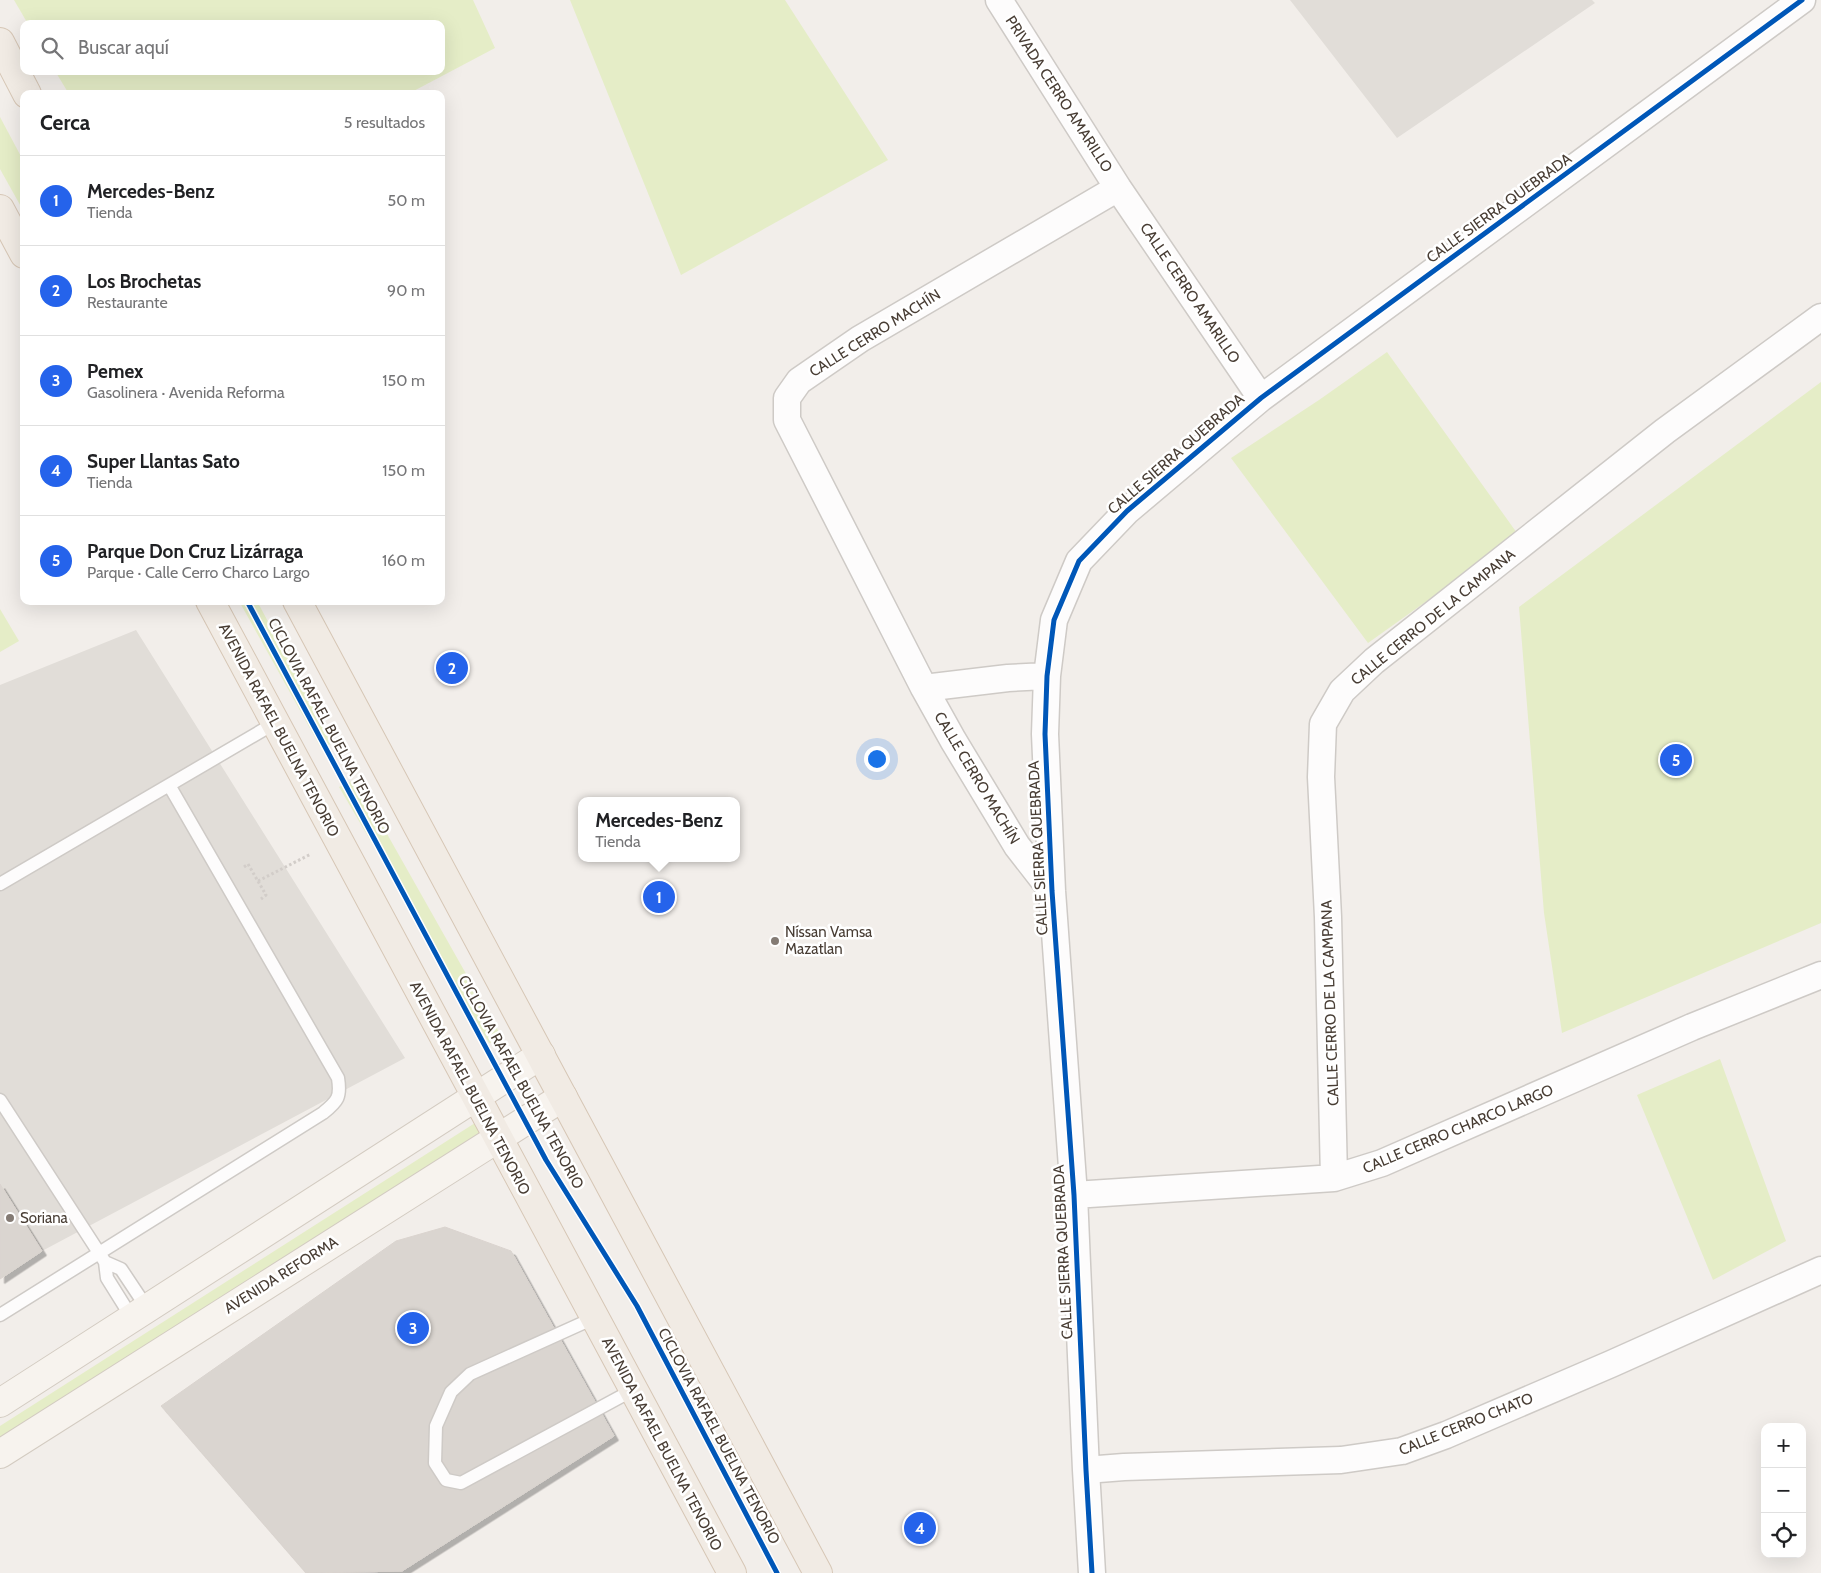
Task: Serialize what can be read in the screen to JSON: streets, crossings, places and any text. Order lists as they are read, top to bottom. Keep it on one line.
{"streets":{"main road":["AVENIDA RAFAEL BUELNA TENORIO","AVENIDA REFORMA"],"street":["PRIVADA CERRO AMARILLO","CALLE SIERRA QUEBRADA","CALLE CERRO AMARILLO","CALLE CERRO MACHÍN","CALLE CERRO DE LA CAMPANA","CALLE CERRO CHARCO LARGO","CALLE CERRO CHATO"],"cycle path":["CICLOVIA RAFAEL BUELNA TENORIO"]},"crossings":[["PRIVADA CERRO AMARILLO","CALLE CERRO AMARILLO"],["PRIVADA CERRO AMARILLO","CALLE CERRO MACHÍN"],["CALLE SIERRA QUEBRADA","CALLE CERRO AMARILLO"],["CALLE SIERRA QUEBRADA","CALLE CERRO MACHÍN"],["CALLE SIERRA QUEBRADA","CALLE CERRO CHARCO LARGO"],["CALLE SIERRA QUEBRADA","CALLE CERRO CHATO"],["CALLE CERRO AMARILLO","CALLE CERRO MACHÍN"],["CALLE CERRO DE LA CAMPANA","CALLE CERRO CHARCO LARGO"],["AVENIDA RAFAEL BUELNA TENORIO","AVENIDA REFORMA"]],"places":["Níssan Vamsa Mazatlan","Soriana"],"page":{"search":"Buscar aquí","heading":["Cerca","5 resultados"],"list":[{"mark":"1","name":"Mercedes-Benz","note":"Tienda","value":"50 m"},{"mark":"2","name":"Los Brochetas","note":"Restaurante","value":"90 m"},{"mark":"3","name":"Pemex","note":"Gasolinera · Avenida Reforma","value":"150 m"},{"mark":"4","name":"Super Llantas Sato","note":"Tienda","value":"150 m"},{"mark":"5","name":"Parque Don Cruz Lizárraga","note":"Parque · Calle Cerro Charco Largo","value":"160 m"}],"pins":["2","5","1","3","4"],"popup":["Mercedes-Benz","Tienda"],"map_buttons":["+","−"]}}
